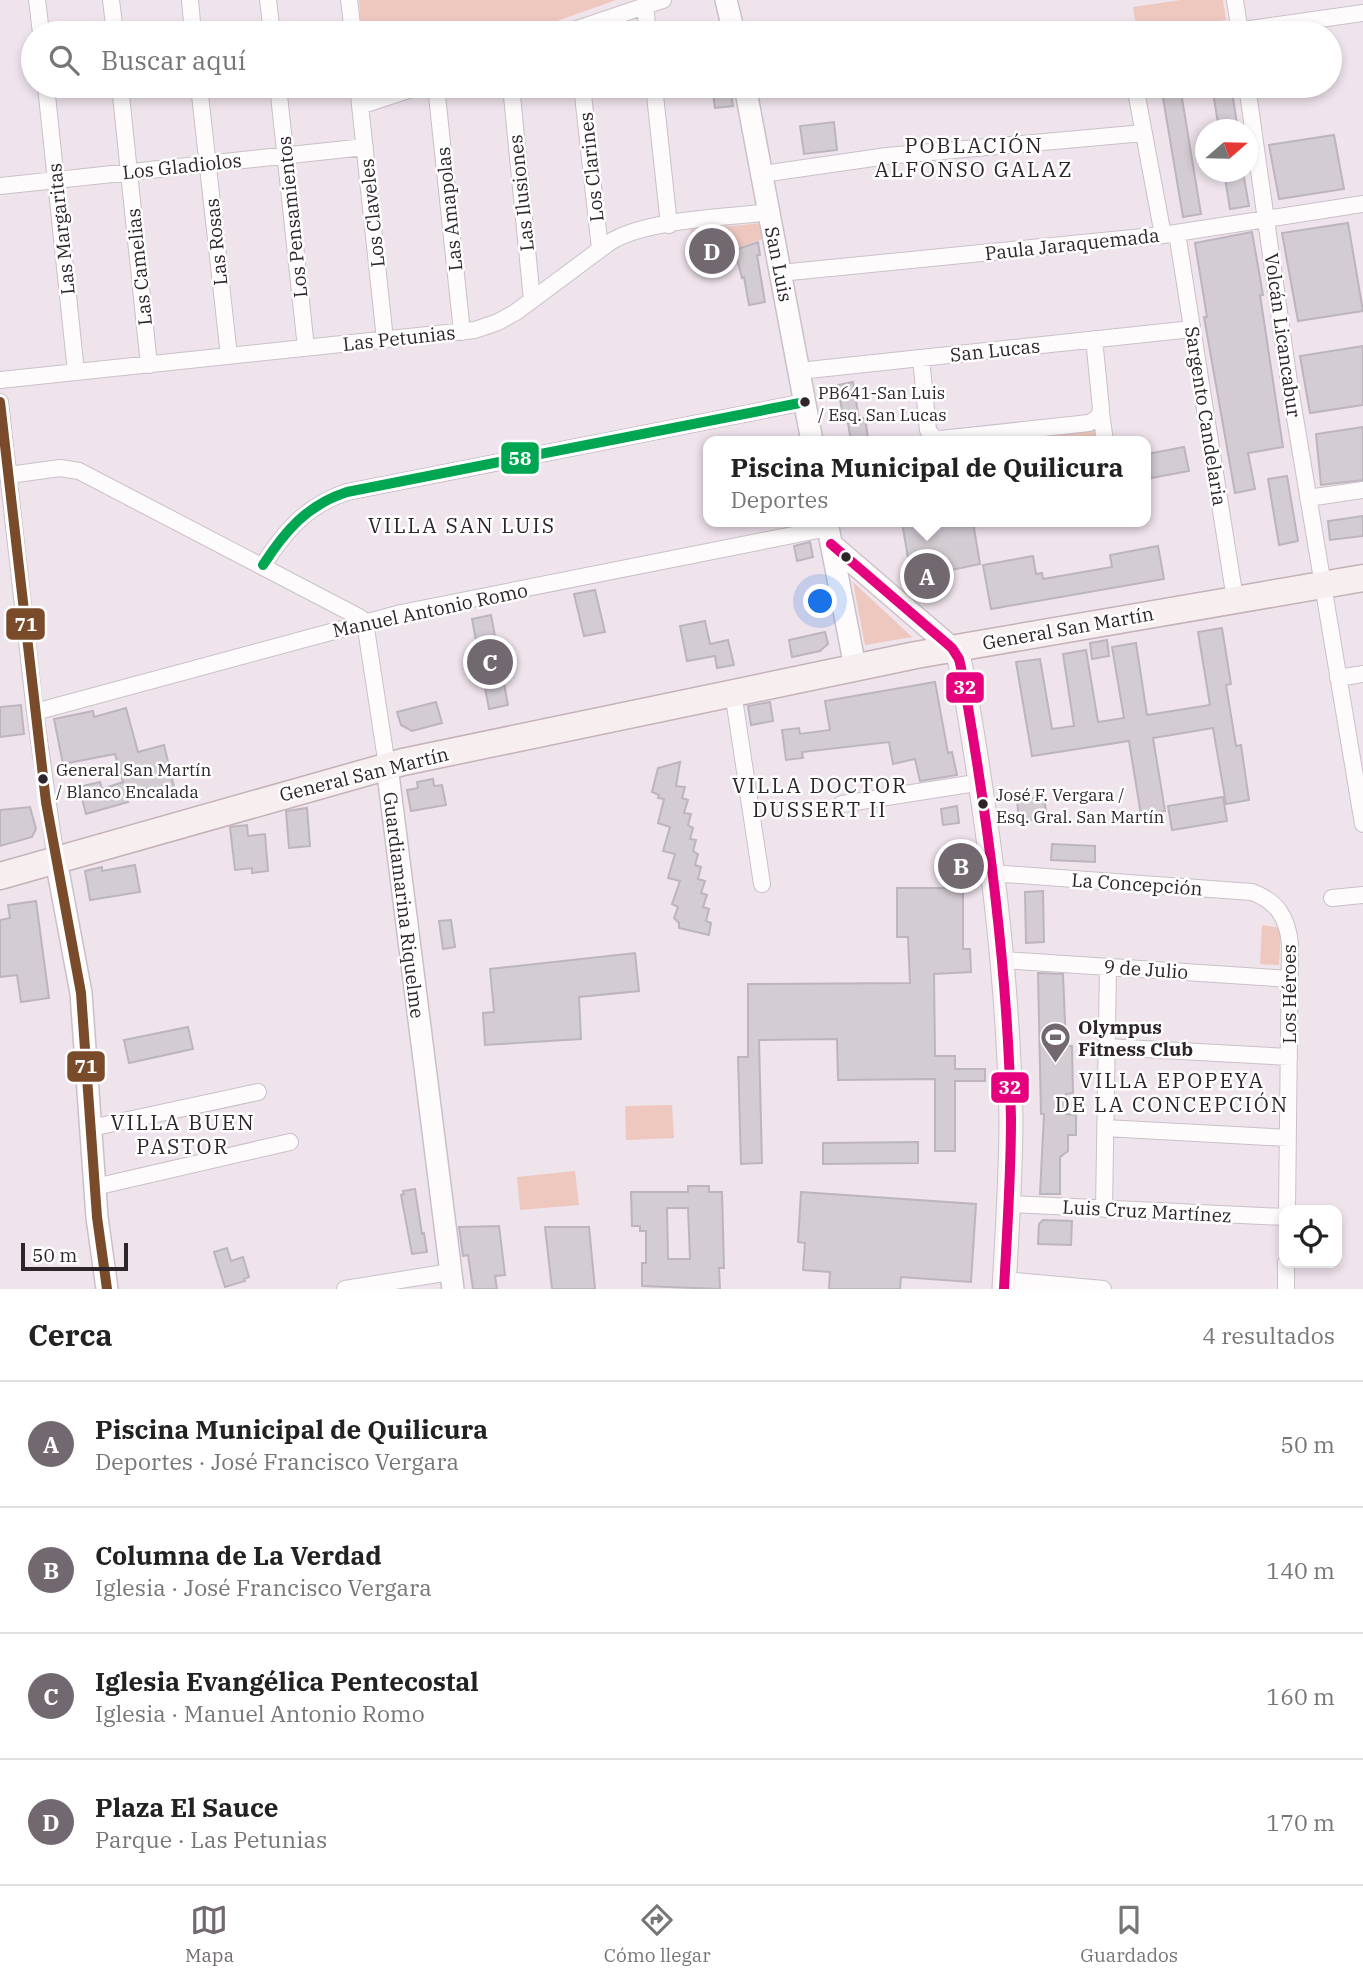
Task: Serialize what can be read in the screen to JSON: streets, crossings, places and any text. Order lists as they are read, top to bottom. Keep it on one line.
{"streets":{"main road":["General San Martín"],"street":["Los Gladiolos","Los Clarines","Las Ilusiones","Las Amapolas","Los Claveles","Los Pensamientos","Las Margaritas","Las Rosas","Paula Jaraquemada","San Luis","Las Camelias","Volcán Licancabur","Las Petunias","San Lucas","Sargento Candelaria","Manuel Antonio Romo","La Concepción","Guardiamarina Riquelme","9 de Julio","Los Héroes","Luis Cruz Martínez"]},"crossings":[["Los Gladiolos","Los Claveles"],["Los Gladiolos","Los Pensamientos"],["Los Gladiolos","Las Margaritas"],["Los Gladiolos","Las Rosas"],["Los Gladiolos","Las Camelias"],["Los Clarines","Las Petunias"],["Las Ilusiones","Las Petunias"],["Las Amapolas","Las Petunias"],["Los Claveles","Las Petunias"],["Los Pensamientos","Las Petunias"],["Las Margaritas","Las Petunias"],["Las Rosas","Las Petunias"],["Paula Jaraquemada","San Luis"],["Paula Jaraquemada","Volcán Licancabur"],["Paula Jaraquemada","Sargento Candelaria"],["San Luis","Las Petunias"],["San Luis","San Lucas"],["Las Camelias","Las Petunias"],["Volcán Licancabur","General San Martín"],["San Lucas","Sargento Candelaria"],["Sargento Candelaria","General San Martín"],["Manuel Antonio Romo","Guardiamarina Riquelme"],["General San Martín","Guardiamarina Riquelme"],["La Concepción","Los Héroes"],["9 de Julio","Los Héroes"]],"districts":["POBLACIÓN ALFONSO GALAZ","VILLA SAN LUIS","VILLA DOCTOR DUSSERT II","VILLA EPOPEYA DE LA CONCEPCIÓN","VILLA BUEN PASTOR"],"places":{"other":["PB641-San Luis / Esq. San Lucas","General San Martín / Blanco Encalada","José F. Vergara / Esq. Gral. San Martín"],"sports":["Olympus Fitness Club"]},"lines":["transit line 71","transit line 58","transit line 32"],"scale_bar":"50 m","north":"right","page":{"search":"Buscar aquí","pins":["D","A","C","B"],"popup":["Piscina Municipal de Quilicura","Deportes"],"scale":"50 m","heading":["Cerca","4 resultados"],"list":[{"mark":"A","name":"Piscina Municipal de Quilicura","note":"Deportes · José Francisco Vergara","value":"50 m"},{"mark":"B","name":"Columna de La Verdad","note":"Iglesia · José Francisco Vergara","value":"140 m"},{"mark":"C","name":"Iglesia Evangélica Pentecostal","note":"Iglesia · Manuel Antonio Romo","value":"160 m"},{"mark":"D","name":"Plaza El Sauce","note":"Parque · Las Petunias","value":"170 m"}],"nav":["Mapa","Cómo llegar","Guardados"]}}
